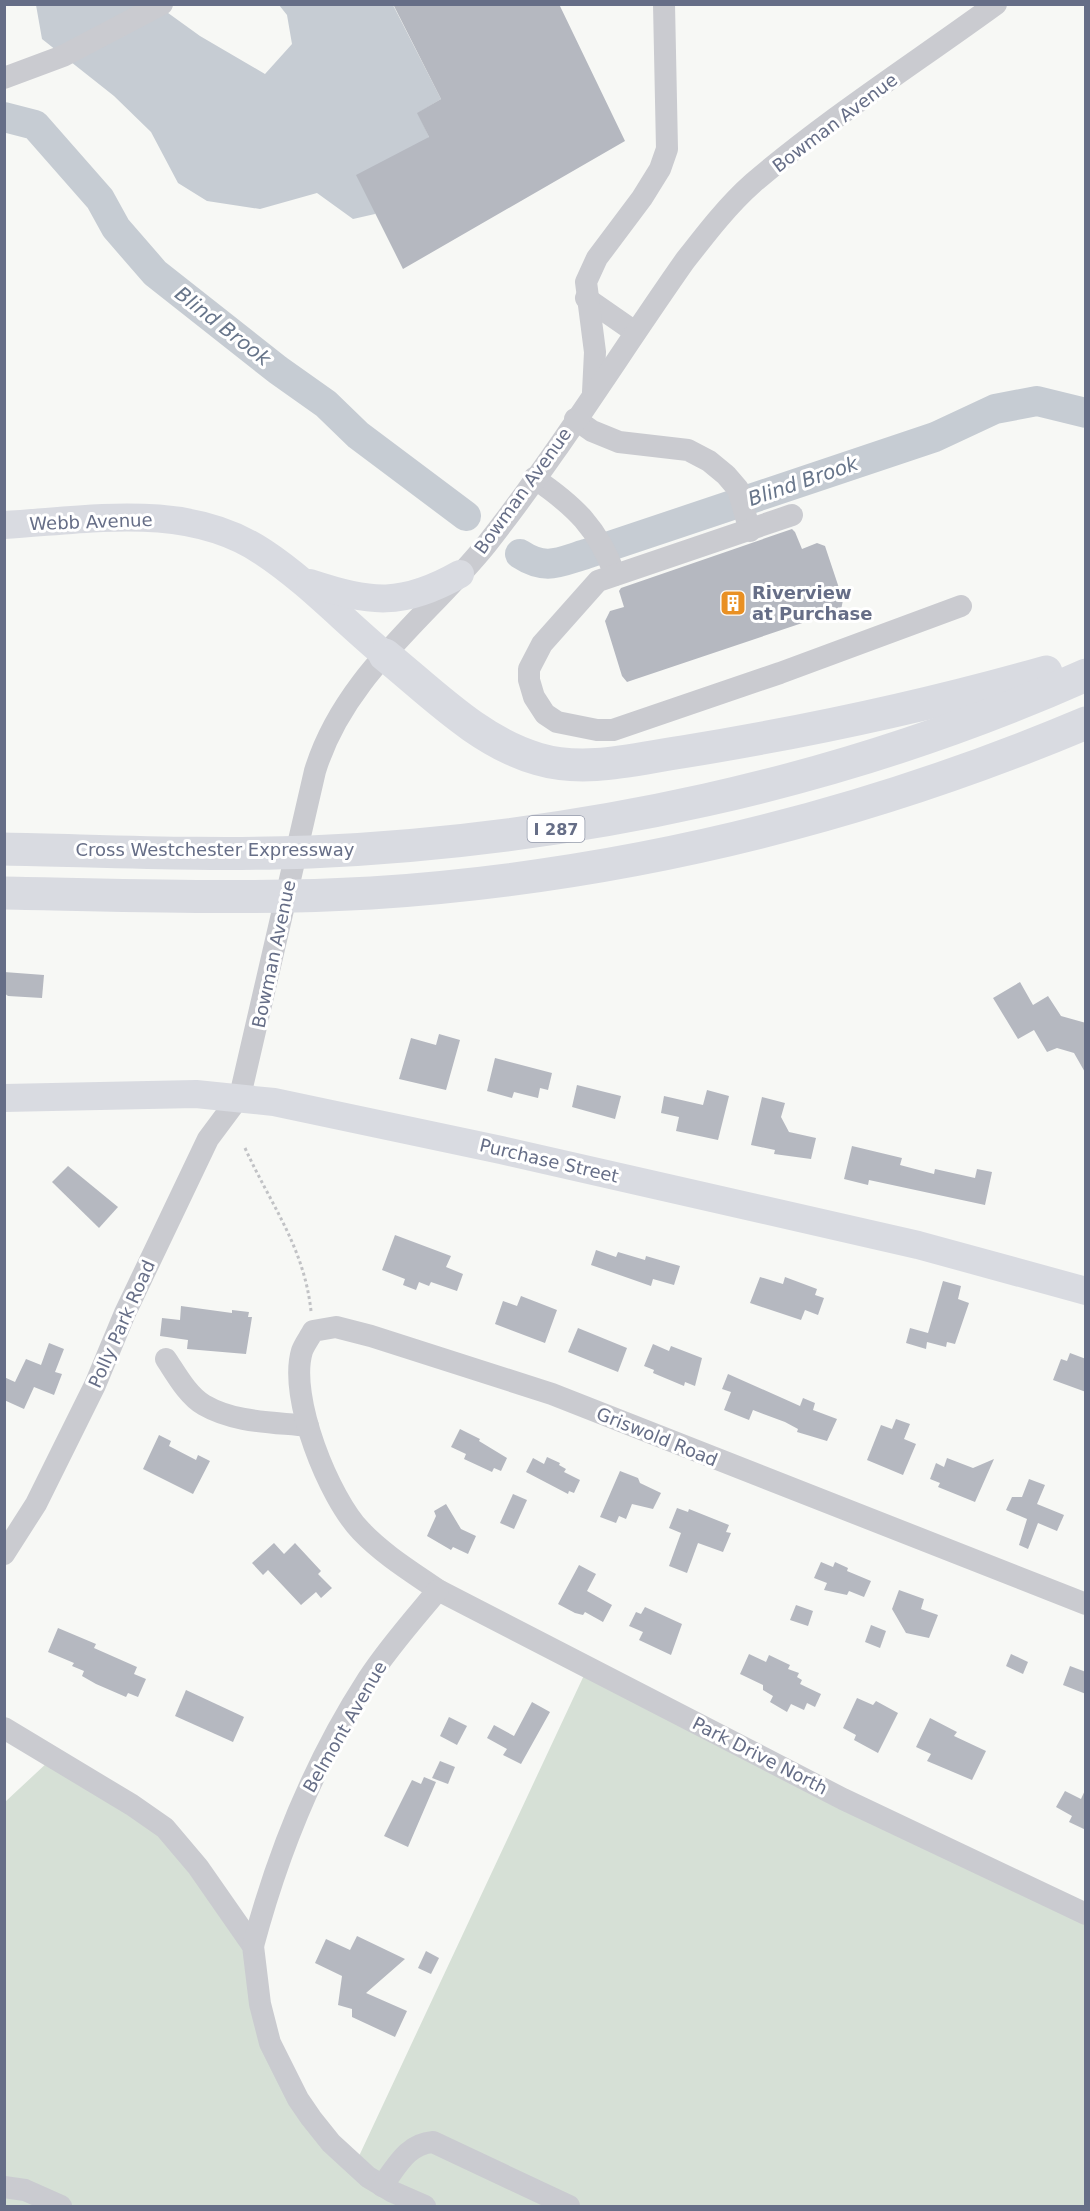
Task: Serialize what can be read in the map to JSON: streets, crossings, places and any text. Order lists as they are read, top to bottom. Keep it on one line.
{"streets":{"highway":["I 287","Cross Westchester Expressway"],"main road":["Webb Avenue","Purchase Street"],"street":["Bowman Avenue","Polly Park Road","Griswold Road","Belmont Avenue","Park Drive North"]},"crossings":[["Bowman Avenue","Webb Avenue"],["Bowman Avenue","Purchase Street"],["Bowman Avenue","Polly Park Road"],["Purchase Street","Polly Park Road"],["Belmont Avenue","Park Drive North"]],"water":["Blind Brook"],"places":{"building":["Riverview at Purchase"]}}
